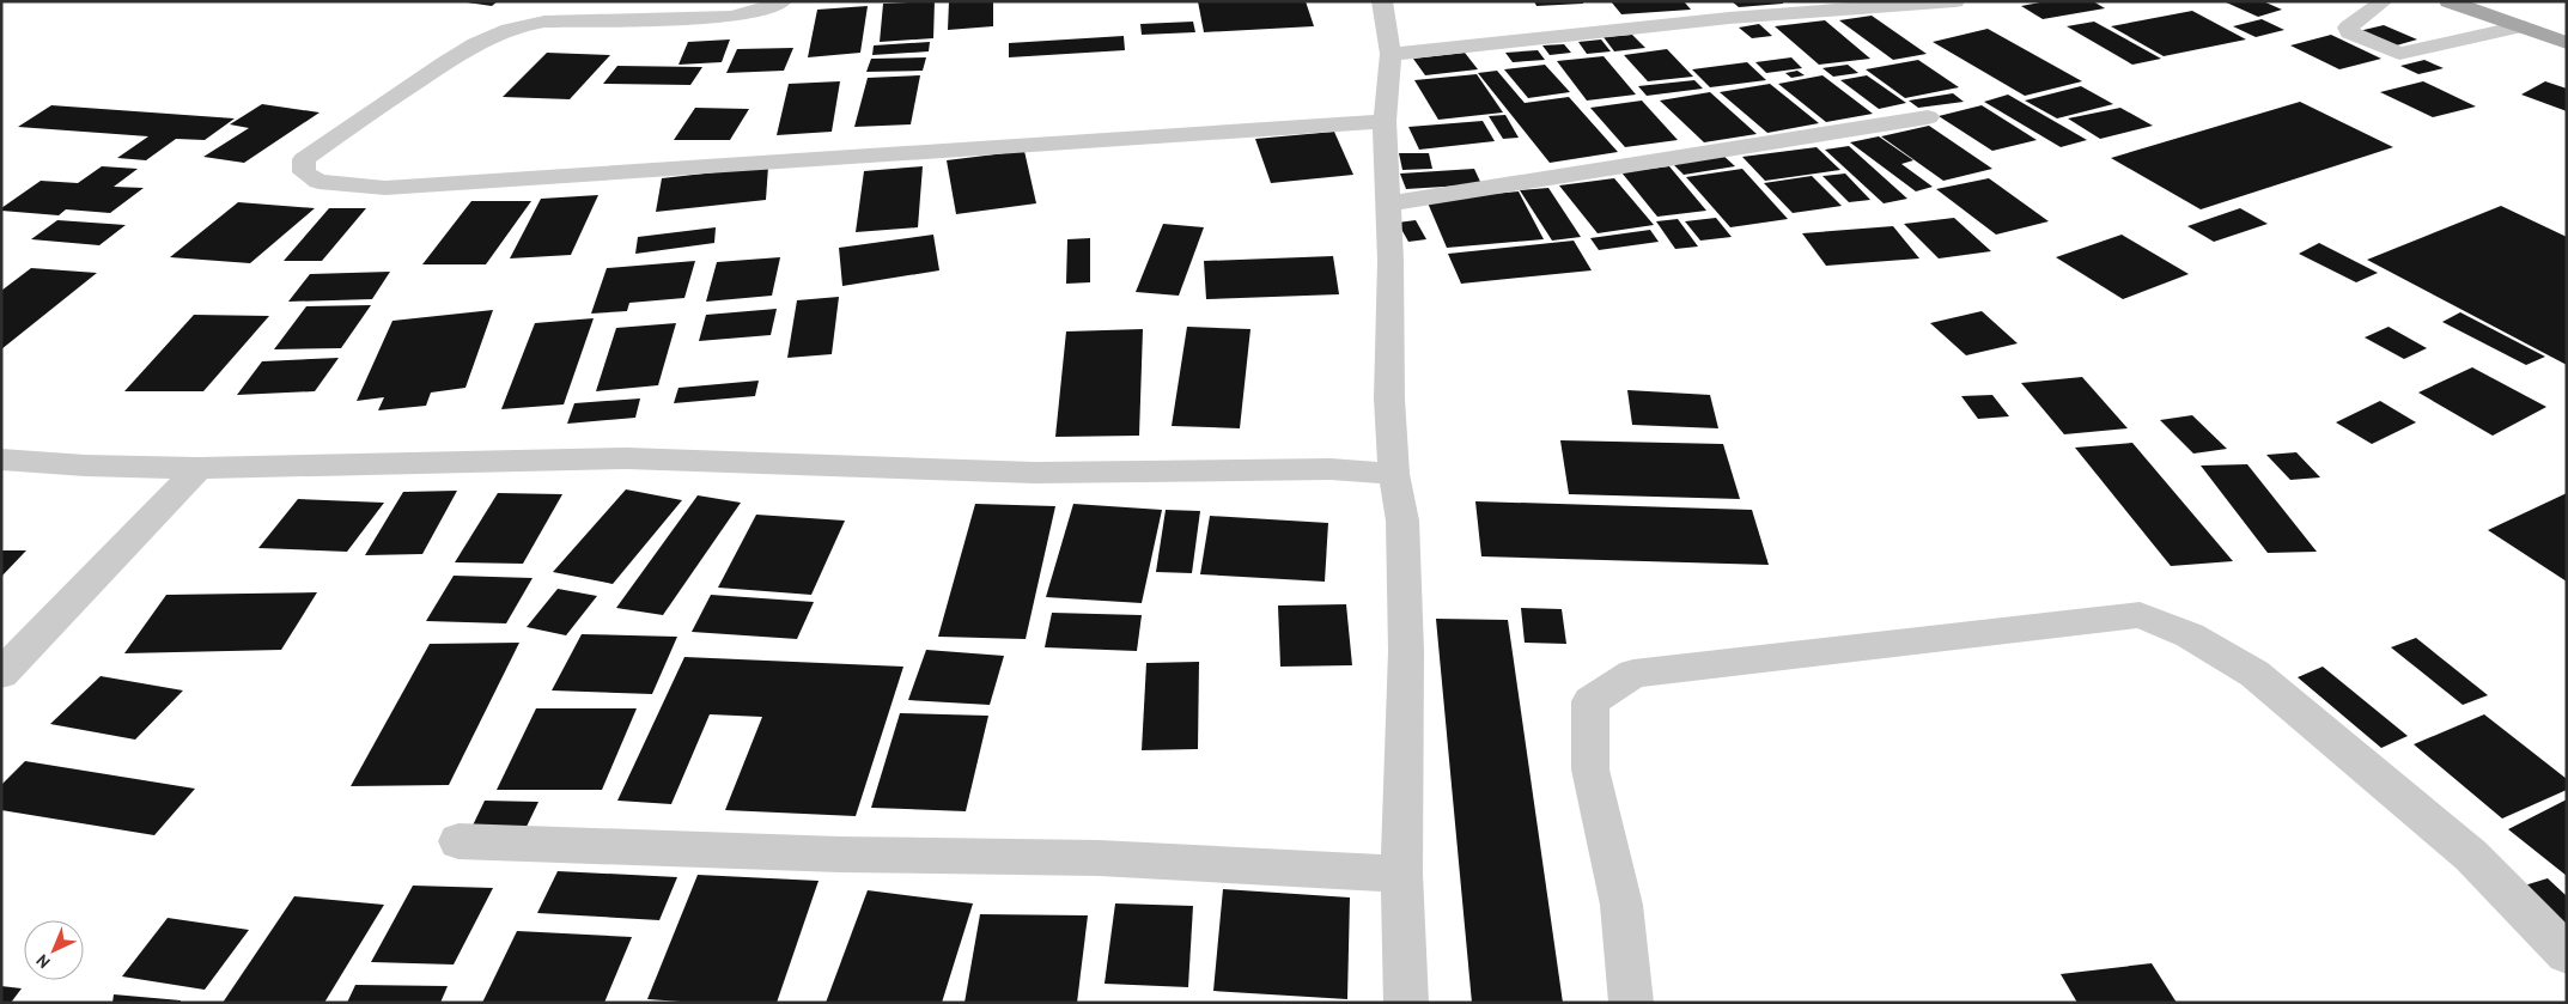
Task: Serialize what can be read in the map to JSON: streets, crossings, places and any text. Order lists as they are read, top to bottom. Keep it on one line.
{"north":"bottom left"}
